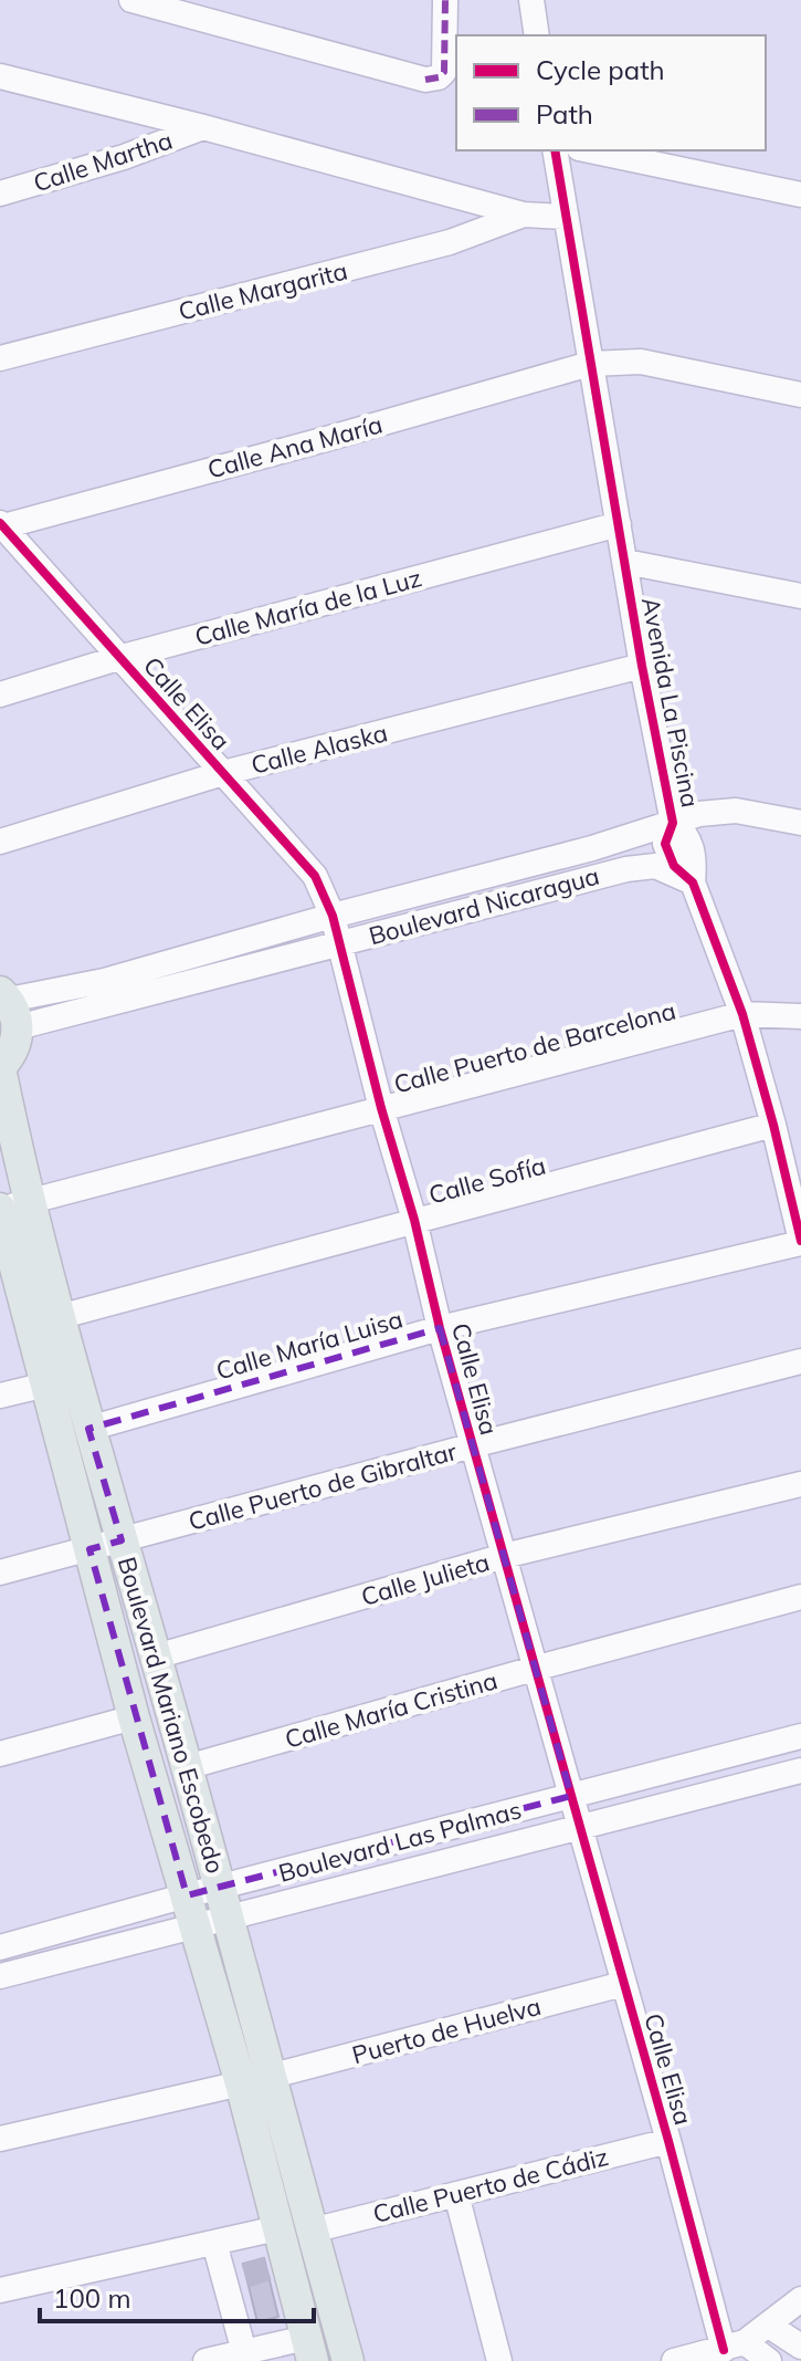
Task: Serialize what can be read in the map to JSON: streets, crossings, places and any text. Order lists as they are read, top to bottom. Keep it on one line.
{"streets":{"main road":["Boulevard Mariano Escobedo"],"street":["Calle Martha","Calle Margarita","Calle Ana María","Calle María de la Luz","Avenida La Piscina","Calle Elisa","Calle Alaska","Boulevard Nicaragua","Calle Puerto de Barcelona","Calle Sofía","Calle María Luisa","Calle Puerto de Gibraltar","Calle Julieta","Calle María Cristina","Boulevard Las Palmas","Puerto de Huelva","Calle Puerto de Cádiz"]},"crossings":[["Calle Ana María","Avenida La Piscina"],["Calle Ana María","Calle Elisa"],["Calle María de la Luz","Avenida La Piscina"],["Calle María de la Luz","Calle Elisa"],["Avenida La Piscina","Calle Alaska"],["Avenida La Piscina","Boulevard Nicaragua"],["Avenida La Piscina","Calle Puerto de Barcelona"],["Avenida La Piscina","Calle Sofía"],["Avenida La Piscina","Calle María Luisa"],["Calle Elisa","Calle Alaska"],["Calle Elisa","Boulevard Nicaragua"],["Calle Elisa","Calle Puerto de Barcelona"],["Calle Elisa","Calle Sofía"],["Calle Elisa","Calle María Luisa"],["Calle Elisa","Calle Puerto de Gibraltar"],["Calle Elisa","Calle Julieta"],["Calle Elisa","Calle María Cristina"],["Calle Elisa","Boulevard Las Palmas"],["Calle Elisa","Puerto de Huelva"],["Calle Elisa","Calle Puerto de Cádiz"],["Calle Puerto de Barcelona","Boulevard Mariano Escobedo"],["Calle Sofía","Boulevard Mariano Escobedo"],["Calle María Luisa","Boulevard Mariano Escobedo"],["Calle Puerto de Gibraltar","Boulevard Mariano Escobedo"],["Calle Julieta","Boulevard Mariano Escobedo"],["Calle María Cristina","Boulevard Mariano Escobedo"],["Boulevard Mariano Escobedo","Boulevard Las Palmas"],["Boulevard Mariano Escobedo","Puerto de Huelva"],["Boulevard Mariano Escobedo","Calle Puerto de Cádiz"]],"legend":["Cycle path","Path"],"scale_bar":"100 m"}
